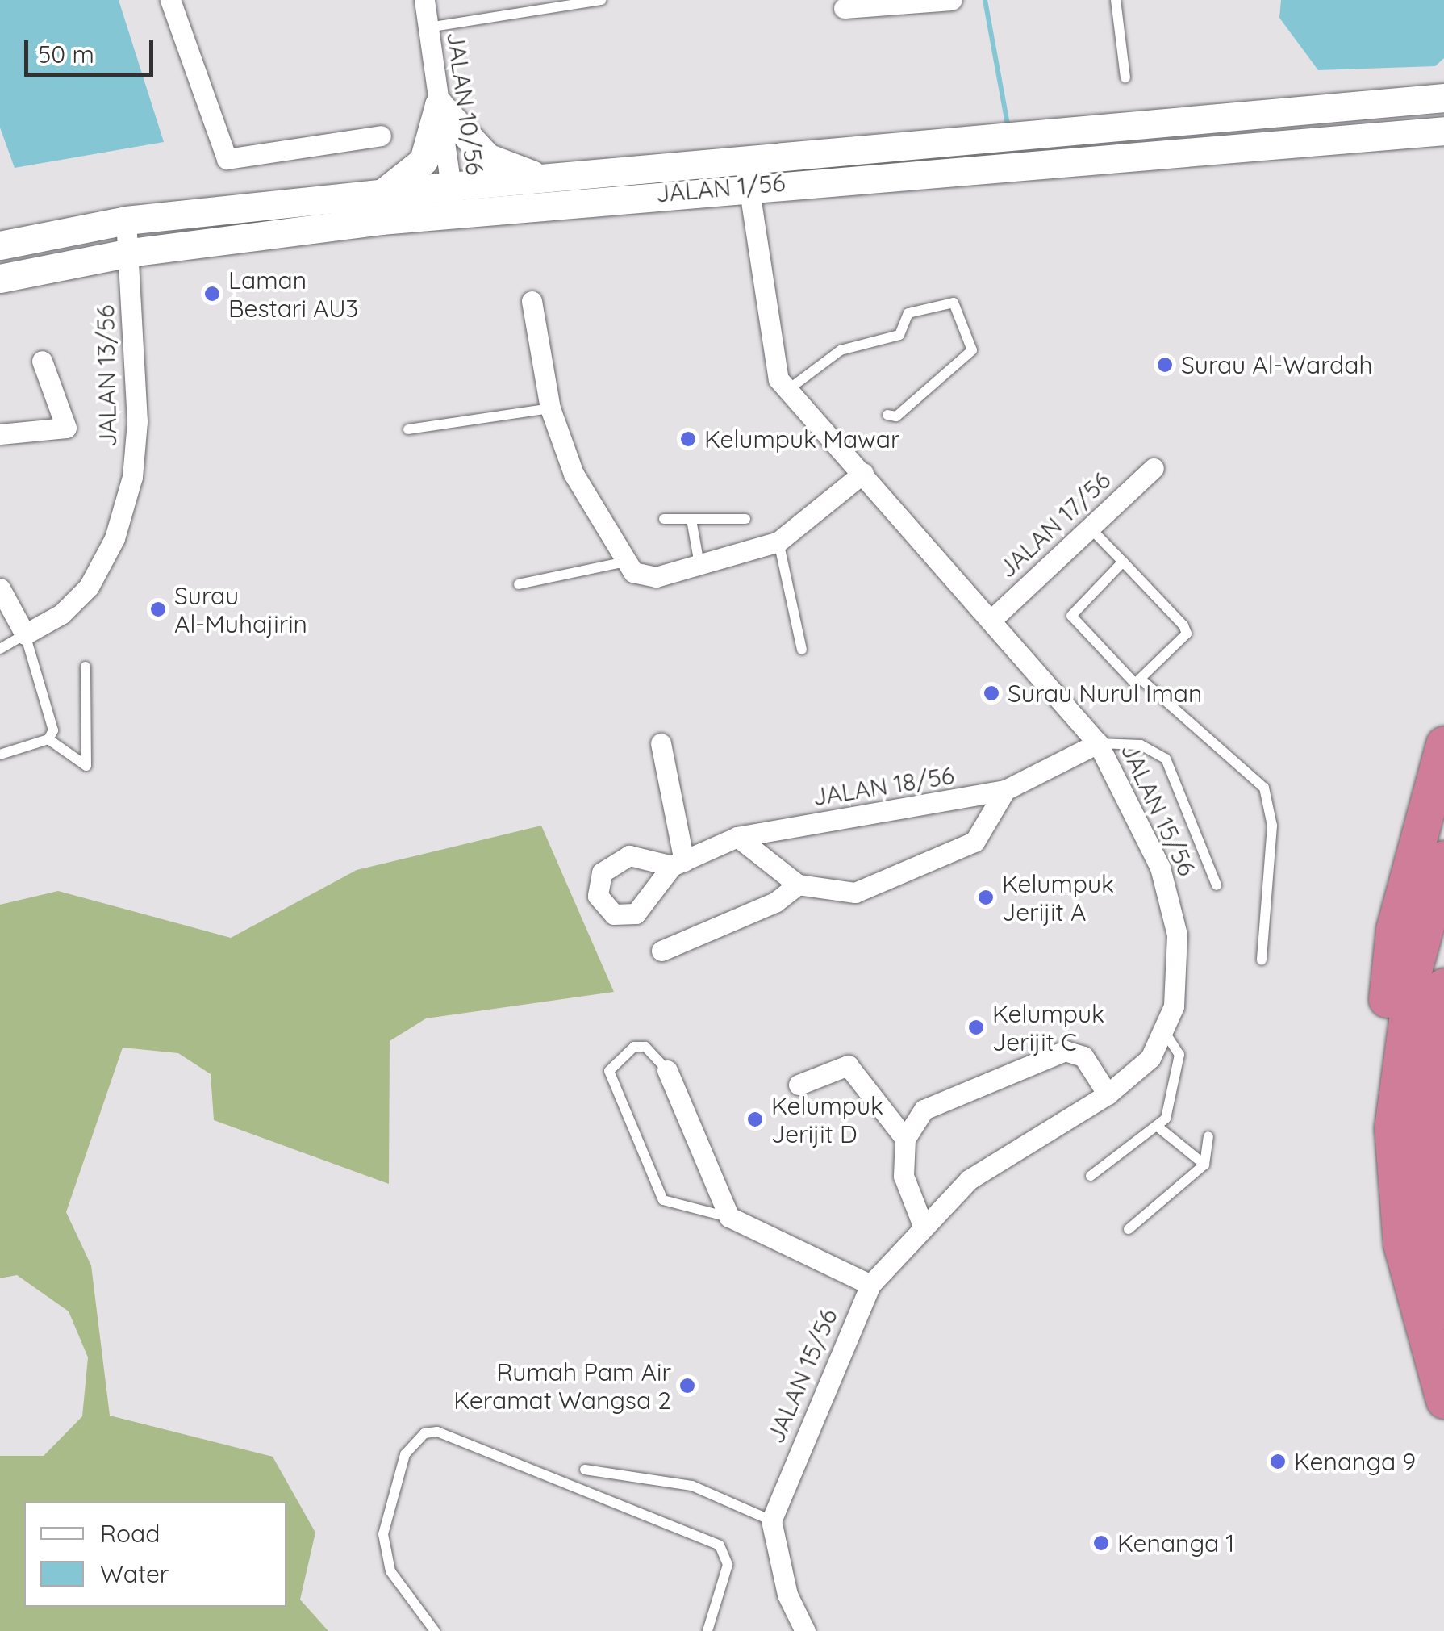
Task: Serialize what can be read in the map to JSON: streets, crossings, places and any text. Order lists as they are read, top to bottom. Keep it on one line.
{"streets":{"main road":["JALAN 1/56"],"street":["JALAN 10/56","JALAN 13/56","JALAN 17/56","JALAN 18/56","JALAN 15/56"]},"crossings":[["JALAN 10/56","JALAN 1/56"],["JALAN 1/56","JALAN 13/56"],["JALAN 1/56","JALAN 15/56"],["JALAN 17/56","JALAN 15/56"],["JALAN 18/56","JALAN 15/56"]],"places":["Laman Bestari AU3","Surau Al-Wardah","Kelumpuk Mawar","Surau Al-Muhajirin","Surau Nurul Iman","Kelumpuk Jerijit A","Kelumpuk Jerijit C","Kelumpuk Jerijit D","Rumah Pam Air Keramat Wangsa 2","Kenanga 9","Kenanga 1"],"legend":["Road","Water"],"scale_bar":"50 m"}
